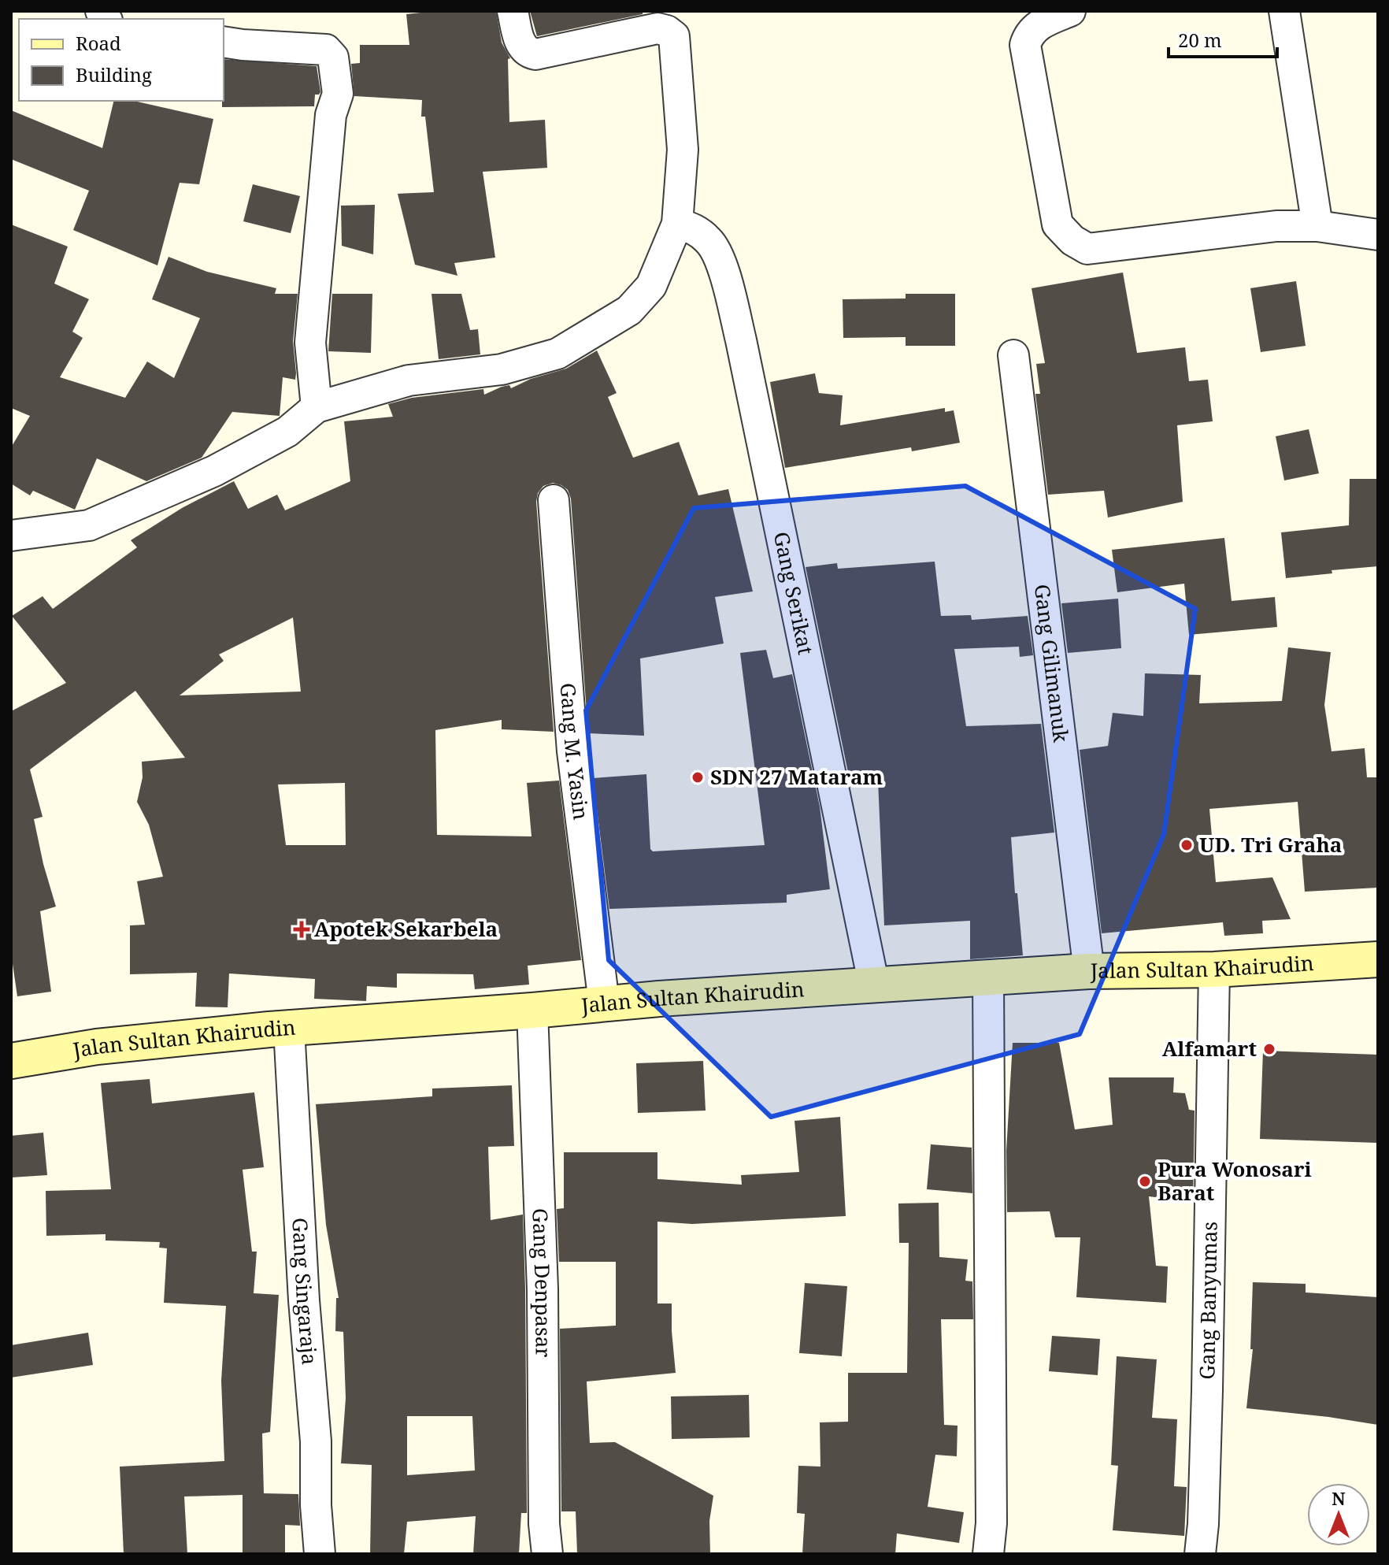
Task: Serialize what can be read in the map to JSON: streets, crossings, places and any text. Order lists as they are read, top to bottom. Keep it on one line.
{"streets":{"main road":["Jalan Sultan Khairudin"],"street":["Gang Serikat","Gang Gilimanuk","Gang M. Yasin","Gang Denpasar","Gang Singaraja","Gang Banyumas"]},"crossings":[["Gang Serikat","Jalan Sultan Khairudin"],["Gang Gilimanuk","Jalan Sultan Khairudin"],["Gang M. Yasin","Jalan Sultan Khairudin"],["Jalan Sultan Khairudin","Gang Denpasar"],["Jalan Sultan Khairudin","Gang Singaraja"],["Jalan Sultan Khairudin","Gang Banyumas"]],"places":{"other":["SDN 27 Mataram","UD. Tri Graha","Alfamart","Pura Wonosari Barat"],"health":["Apotek Sekarbela"]},"legend":["Road","Building"],"scale_bar":"20 m","north":"top"}
